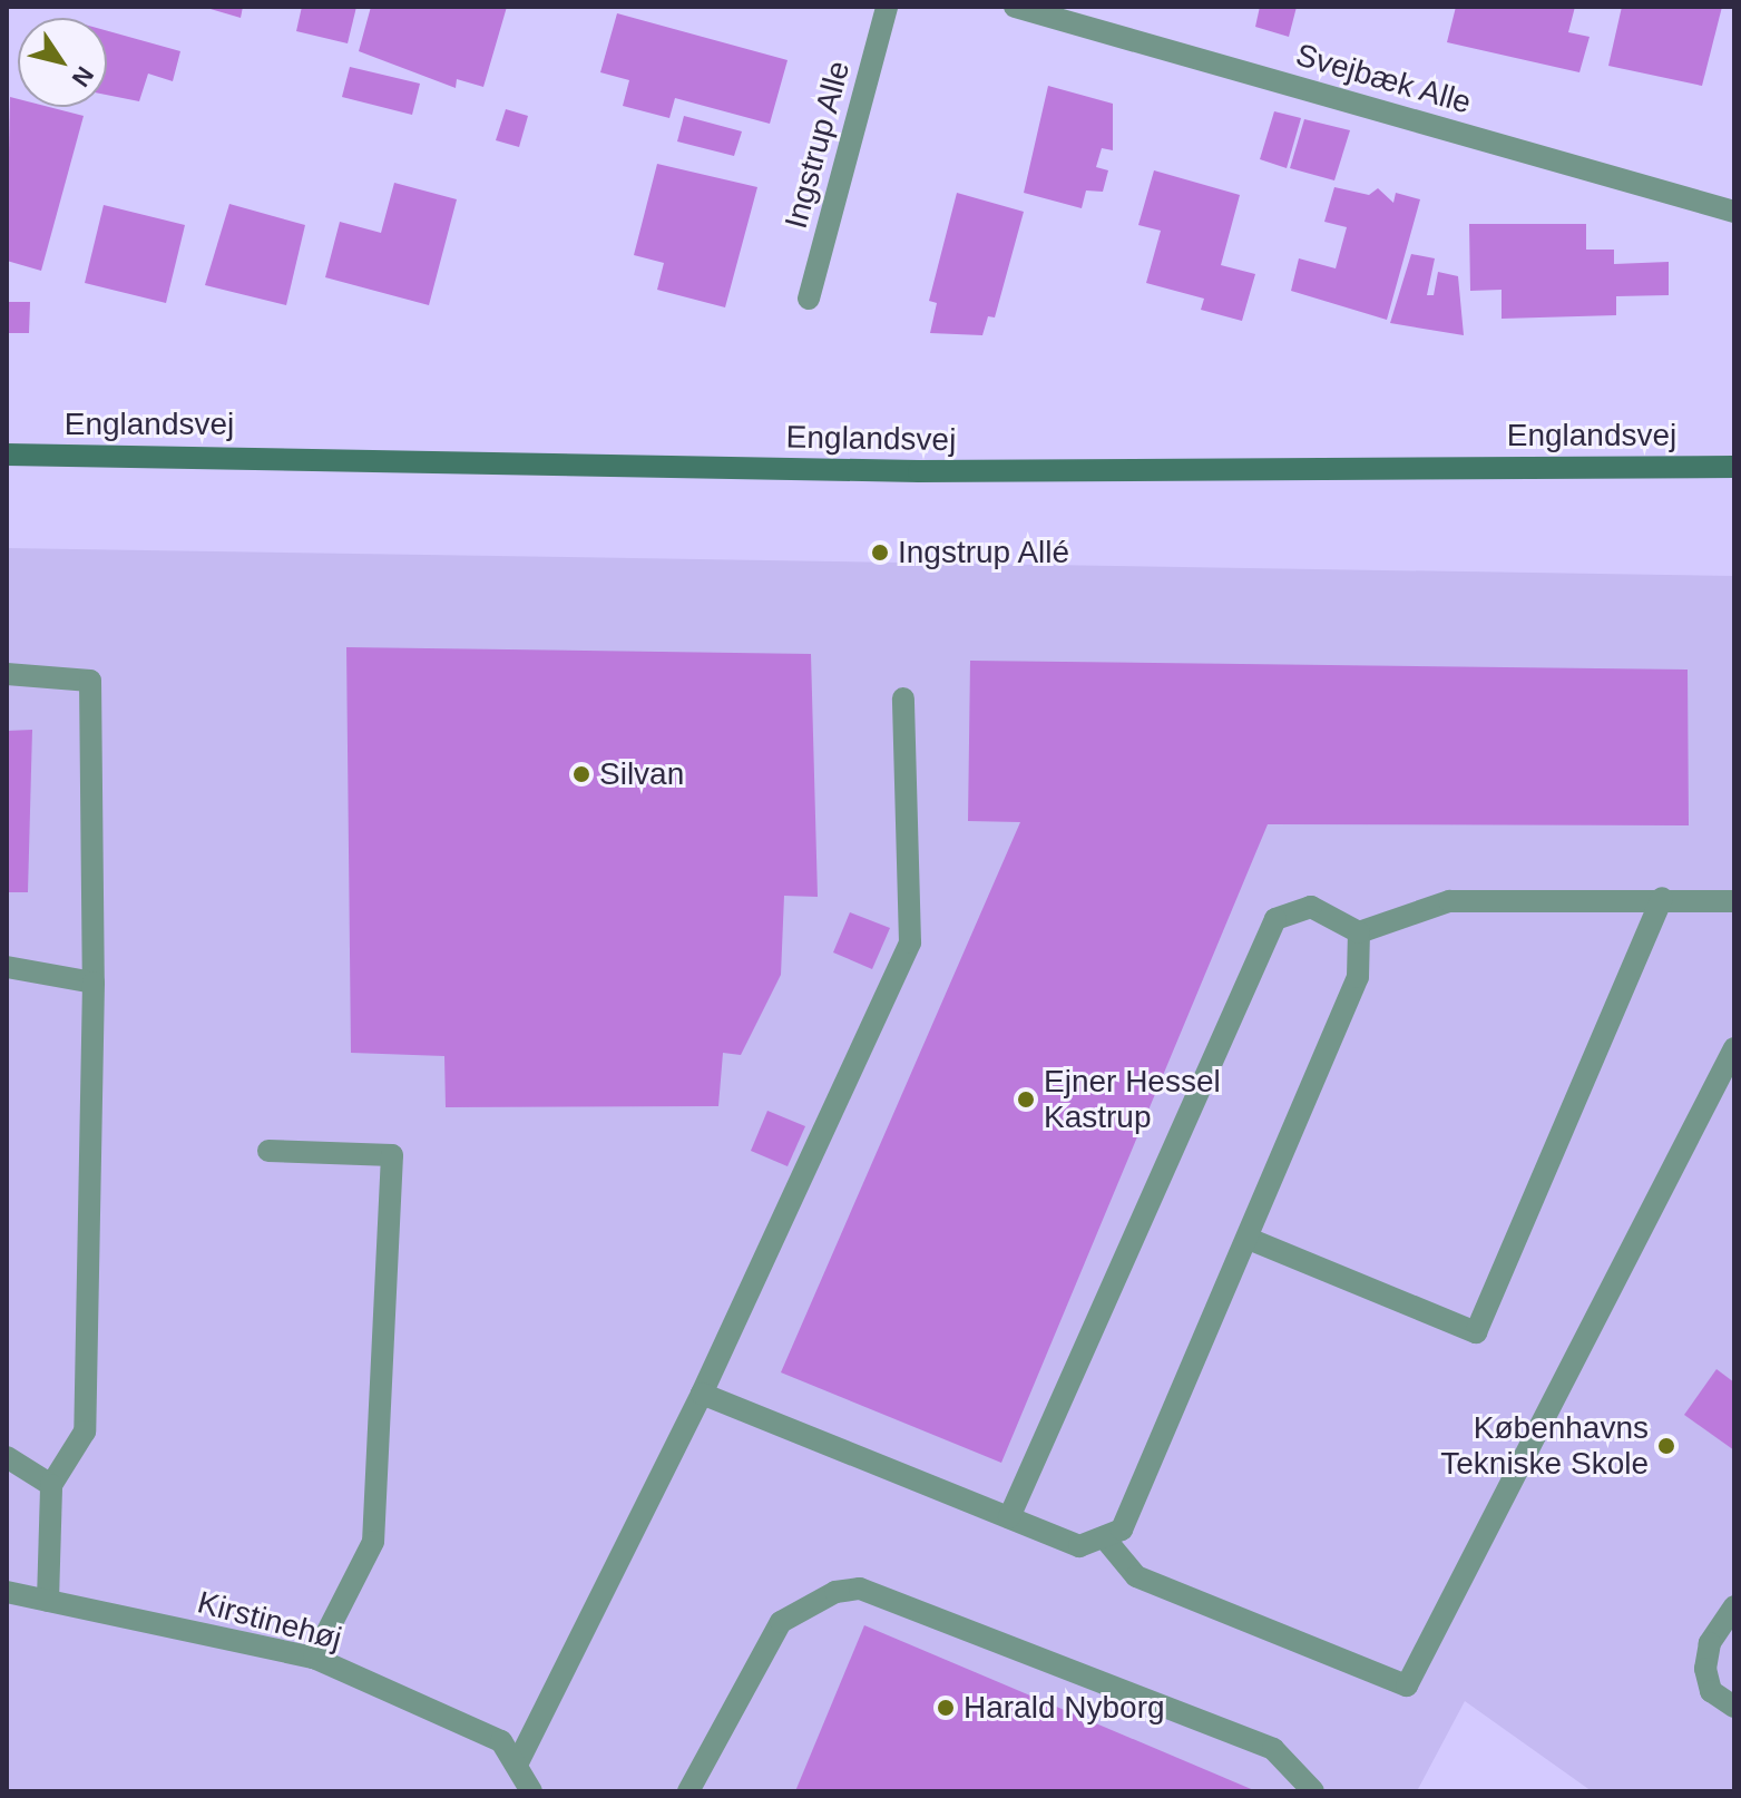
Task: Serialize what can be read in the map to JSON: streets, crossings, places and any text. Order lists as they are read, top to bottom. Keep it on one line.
{"streets":{"main road":["Englandsvej"],"street":["Svejbæk Alle","Ingstrup Alle","Kirstinehøj"]},"places":["Ingstrup Allé","Silvan","Ejner Hessel Kastrup","Københavns Tekniske Skole","Harald Nyborg"],"north":"bottom right"}
